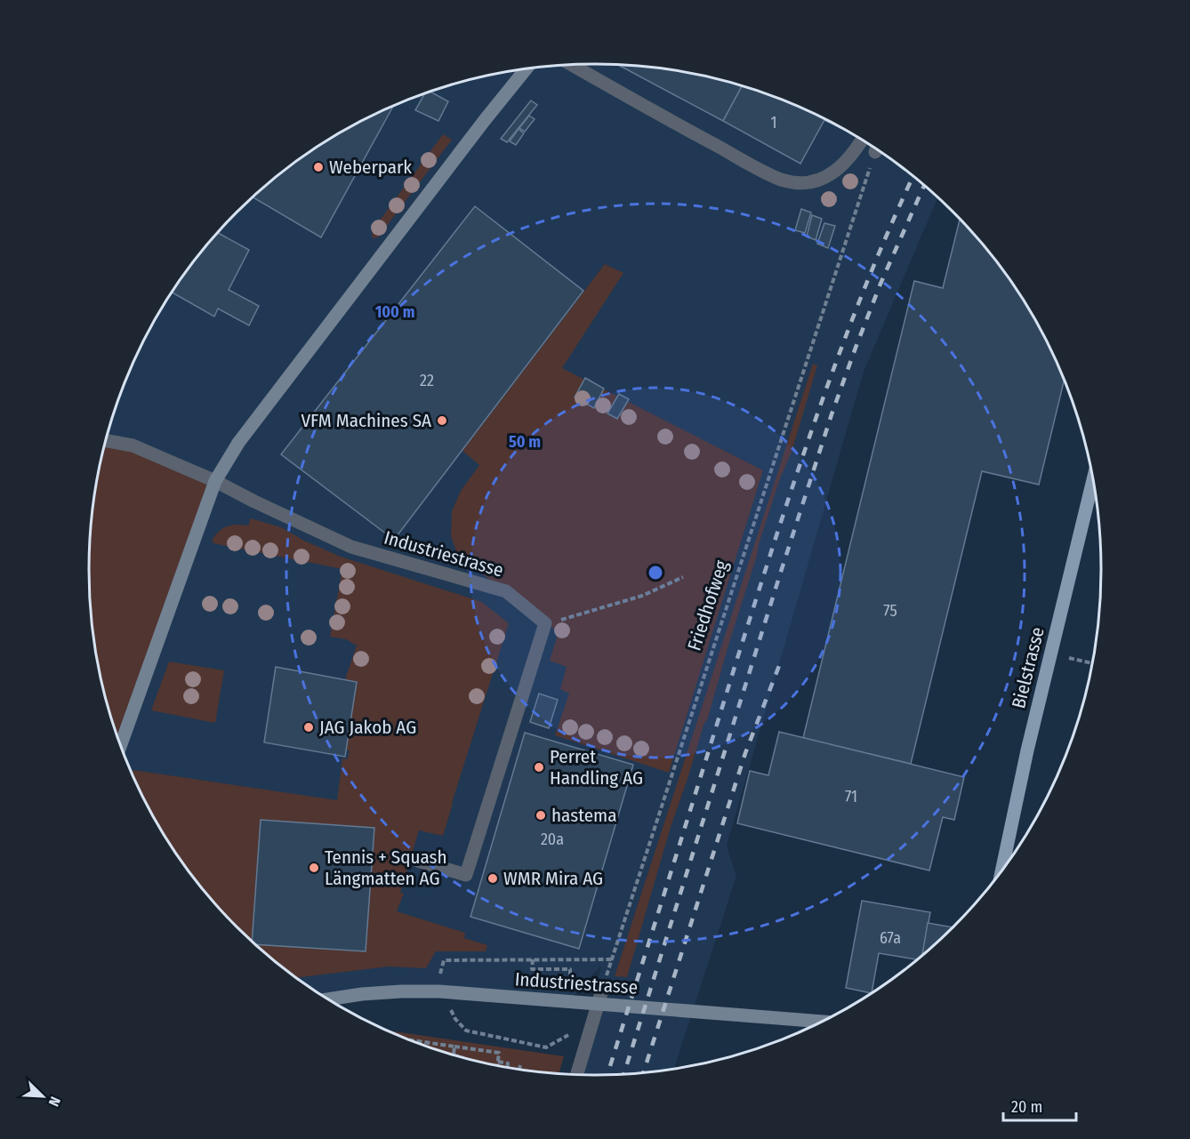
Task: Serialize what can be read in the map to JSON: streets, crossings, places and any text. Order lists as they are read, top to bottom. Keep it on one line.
{"streets":{"main road":["Industriestrasse","Bielstrasse"],"path":["Friedhofweg"]},"places":["Weberpark","VFM Machines SA","JAG Jakob AG","Perret Handling AG","hastema","Tennis + Squash Längmatten AG","WMR Mira AG"],"house_numbers":["1","22","75","71","20a","67a"],"scale_bar":"20 m","north":"bottom right","rings":["100 m","50 m"]}
